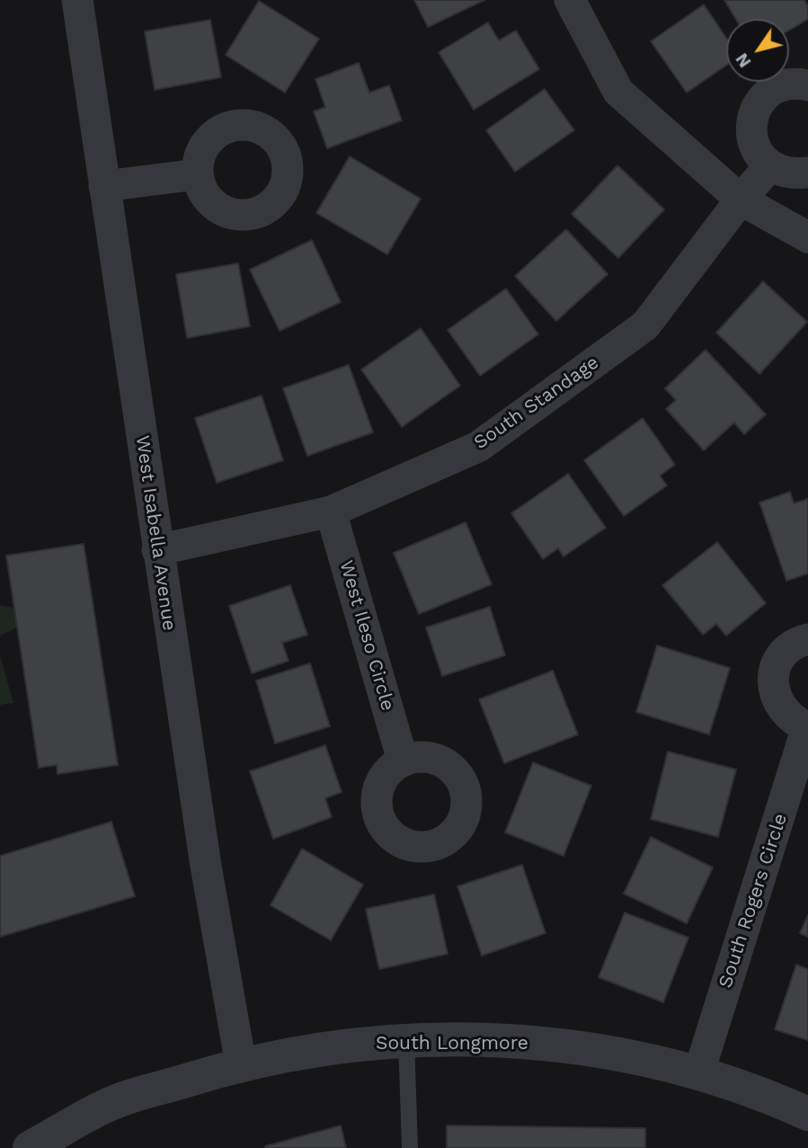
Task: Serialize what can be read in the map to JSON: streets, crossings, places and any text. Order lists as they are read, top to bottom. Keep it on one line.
{"streets":{"street":["South Standage","West Isabella Avenue","West Ileso Circle","South Rogers Circle","South Longmore"]},"crossings":[["South Standage","West Isabella Avenue"],["South Standage","West Ileso Circle"],["West Isabella Avenue","South Longmore"],["South Rogers Circle","South Longmore"]],"north":"bottom left"}
